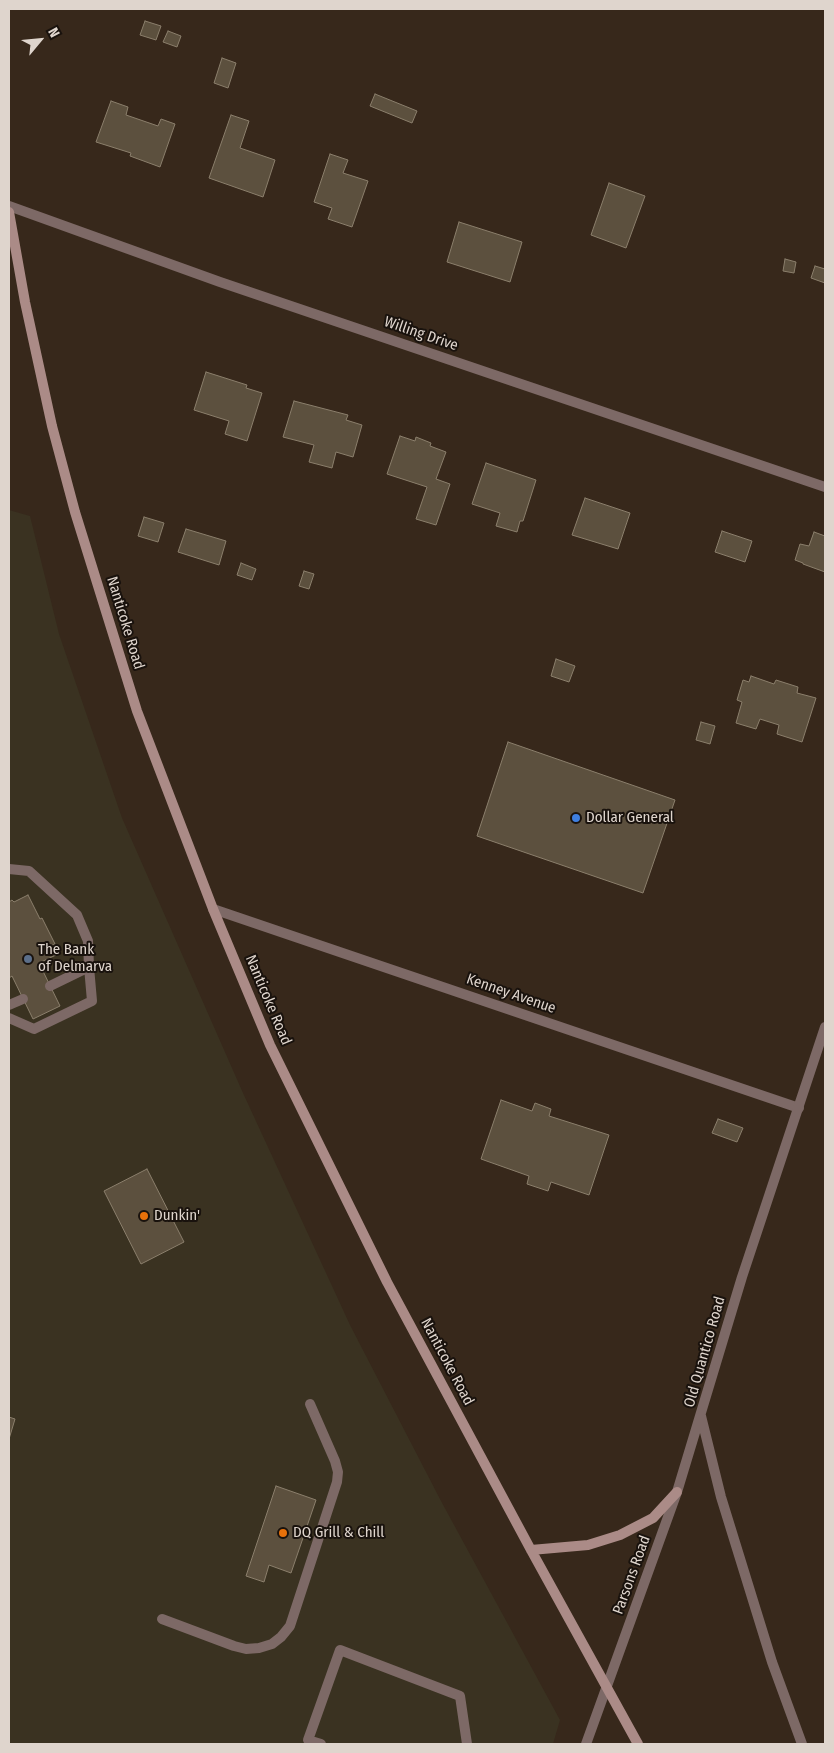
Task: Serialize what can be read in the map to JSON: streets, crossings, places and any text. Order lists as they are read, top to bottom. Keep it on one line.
{"streets":{"main road":["Nanticoke Road"],"street":["Willing Drive","Kenney Avenue","Old Quantico Road","Parsons Road"]},"crossings":[["Nanticoke Road","Kenney Avenue"],["Nanticoke Road","Parsons Road"],["Kenney Avenue","Old Quantico Road"],["Old Quantico Road","Parsons Road"]],"places":["Dollar General","The Bank of Delmarva","Dunkin'","DQ Grill & Chill"],"north":"top right"}
